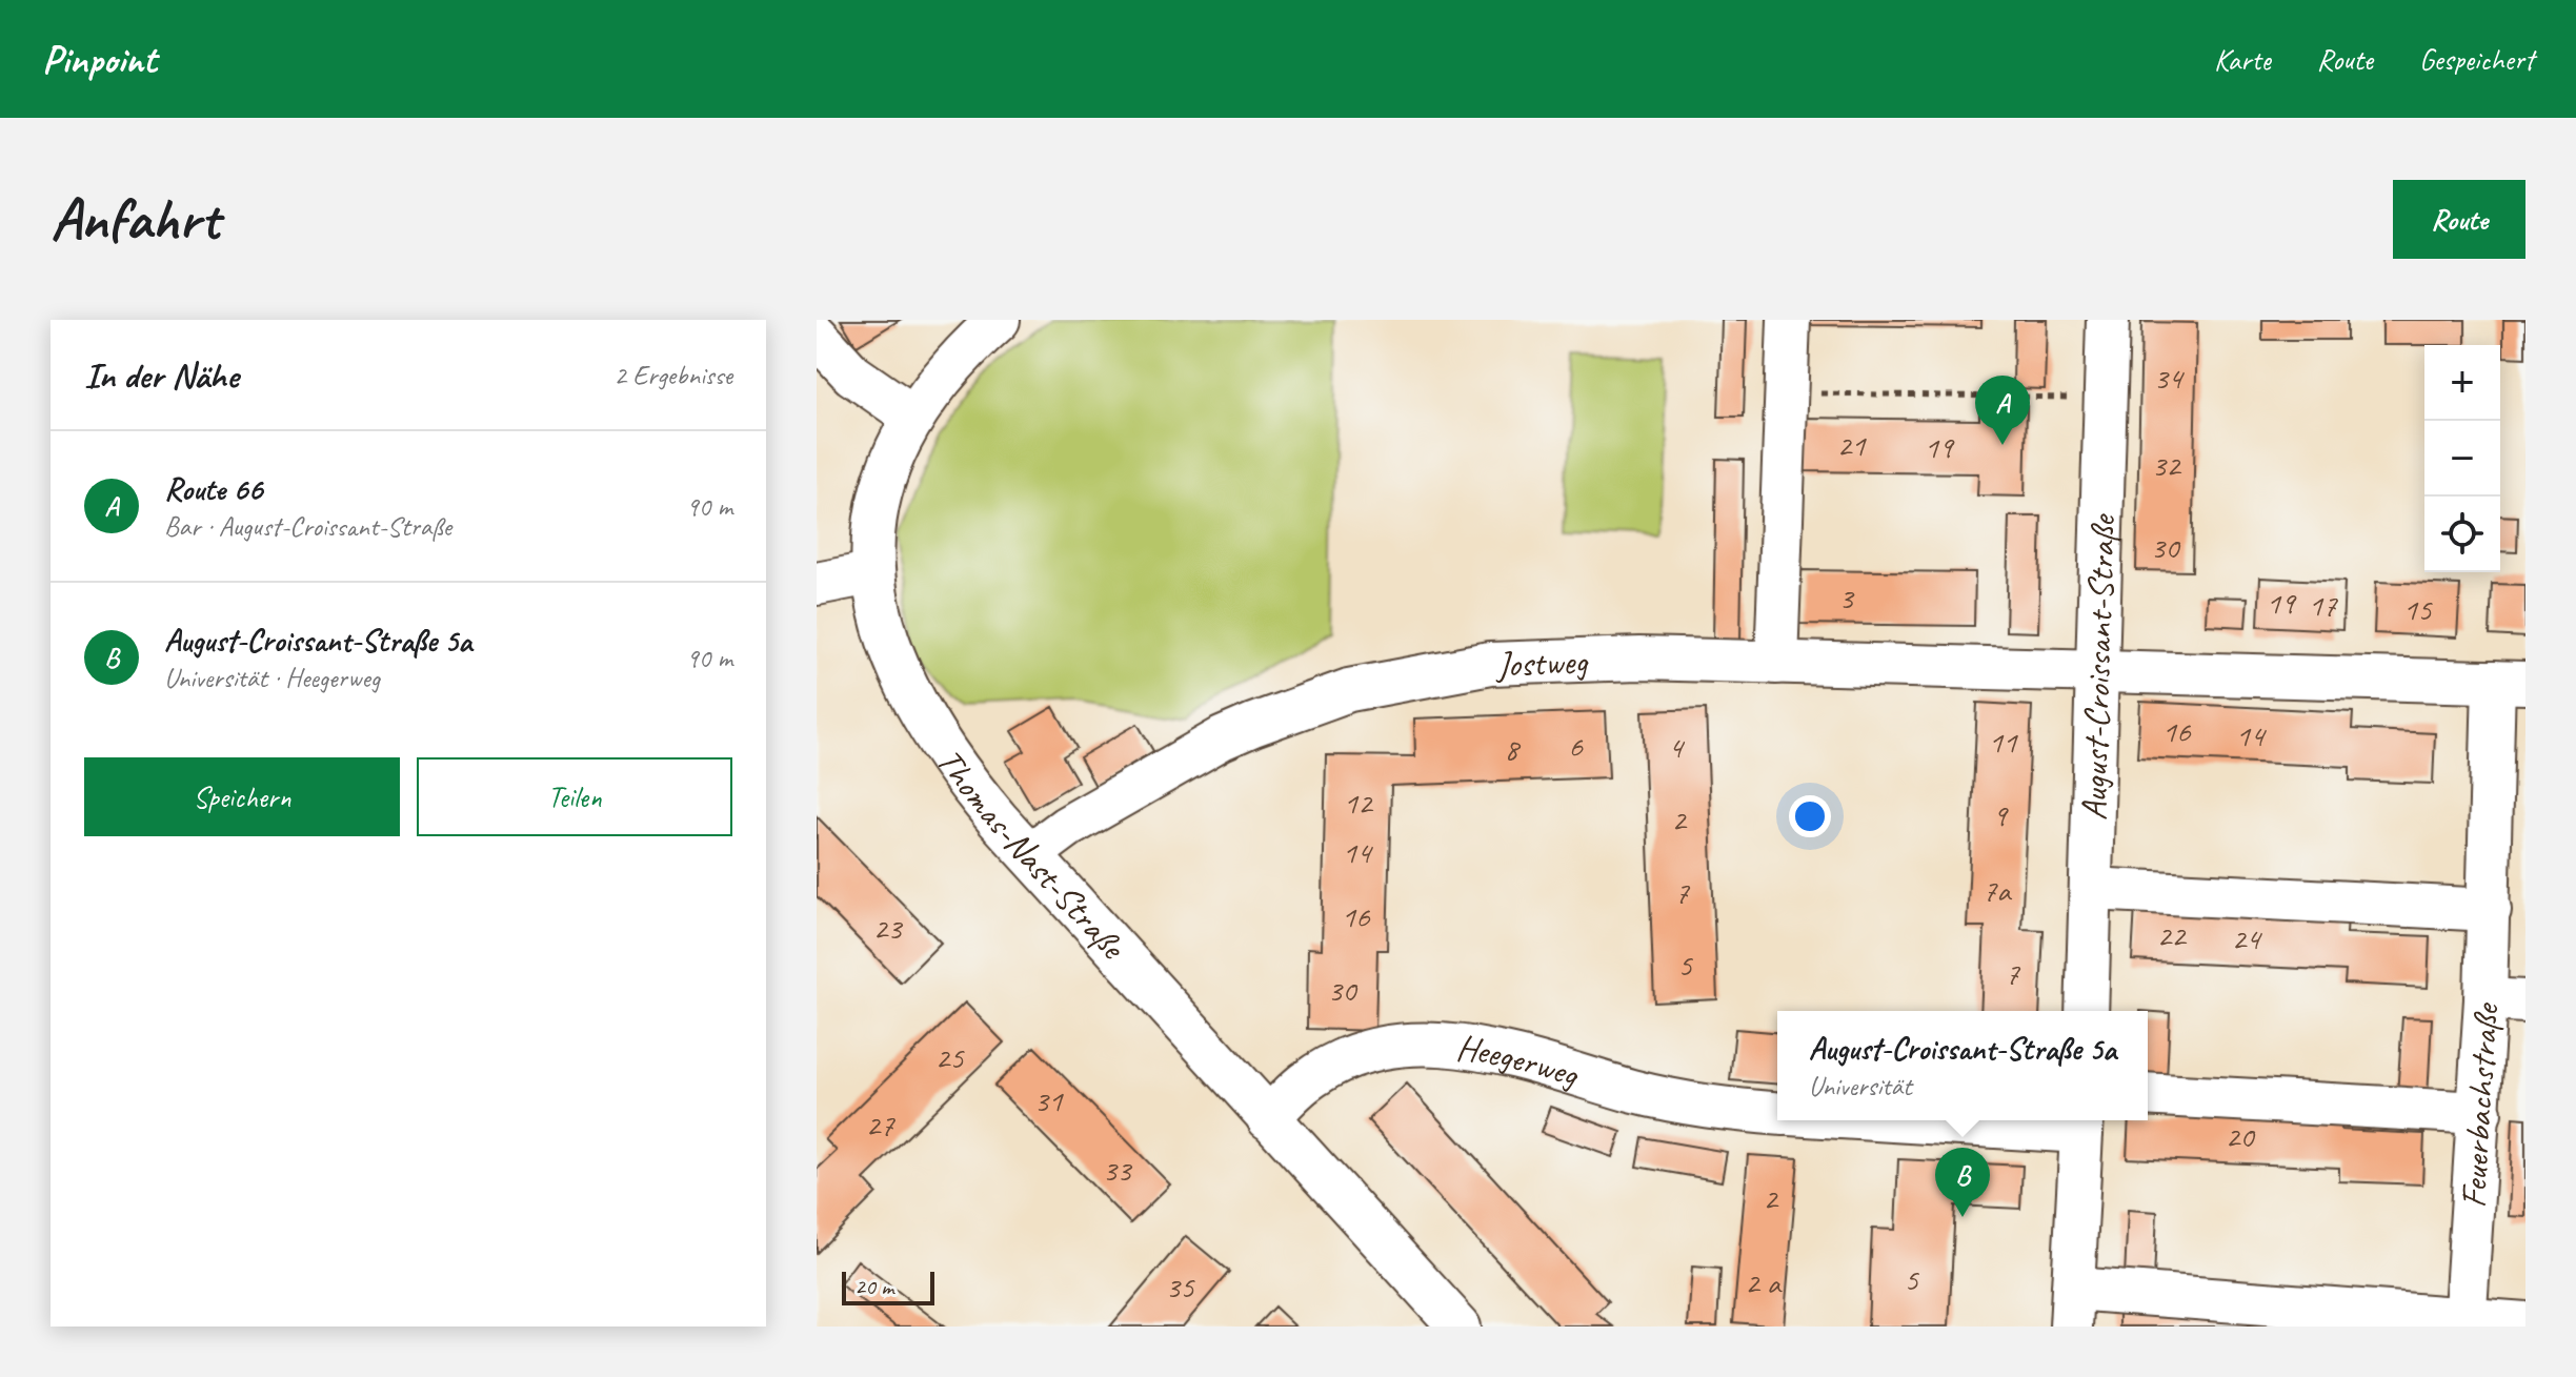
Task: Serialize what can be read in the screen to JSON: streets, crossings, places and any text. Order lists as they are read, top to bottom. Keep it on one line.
{"streets":{"street":["Jostweg","August-Croissant-Straße","Thomas-Nast-Straße","Heegerweg","Feuerbachstraße"]},"crossings":[["Jostweg","August-Croissant-Straße"],["Jostweg","Thomas-Nast-Straße"],["Jostweg","Feuerbachstraße"],["Thomas-Nast-Straße","Heegerweg"]],"house_numbers":["34","21","19","32","30","3","19","17","15","16","14","11","6","4","8","12","9","2","14","7a","7","16","23","22","24","5","7","30","25","31","27","20","33","2","5","2 a","35"],"scale_bar":"20 m","page":{"header":"Pinpoint","nav":["Karte","Route","Gespeichert"],"buttons":["Route",["Speichern","Teilen"]],"title":"Anfahrt","heading":["In der Nähe","2 Ergebnisse"],"map_buttons":["+","−"],"pins":["A","B"],"list":[{"mark":"A","name":"Route 66","note":"Bar · August-Croissant-Straße","value":"90 m"},{"mark":"B","name":"August-Croissant-Straße 5a","note":"Universität · Heegerweg","value":"90 m"}],"popup":["August-Croissant-Straße 5a","Universität"],"scale":"20 m"}}
